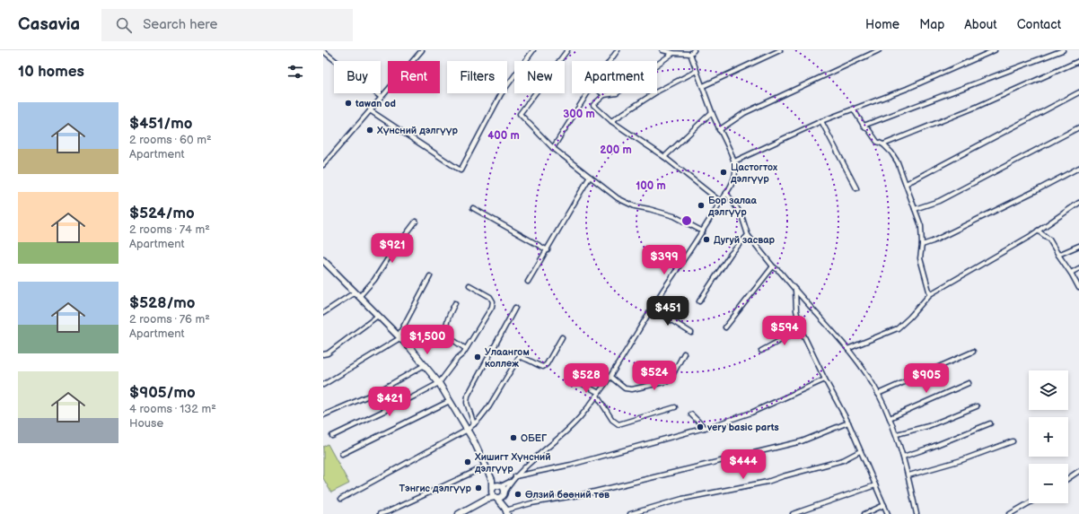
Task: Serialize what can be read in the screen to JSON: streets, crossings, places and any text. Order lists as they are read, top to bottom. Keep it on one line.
{"places":["tawan od","Хүнсний дэлгүүр","Цастогтох дэлгүүр","Бор залаа дэлгүүр","Дугуй засвар","Улаангом коллеж","very basic parts","ОБЕГ","Хишигт Хүнсний дэлгүүр","Тэнгис дэлгүүр","Өлзий бөөний төв"],"page":{"header":"Casavia","search":"Search here","nav":["Home","Map","About","Contact"],"heading":"10 homes","chip":["Buy","Rent","Filters","New","Apartment"],"list":[{"name":"$451/mo","note":"2 rooms · 60 m² · Apartment"},{"name":"$524/mo","note":"2 rooms · 74 m² · Apartment"},{"name":"$528/mo","note":"2 rooms · 76 m² · Apartment"},{"name":"$905/mo","note":"4 rooms · 132 m² · House"}],"price":["$921","$399","$451","$594","$1,500","$524","$528","$905","$421","$444"],"map_buttons":["+","−"]},"rings":["300 m","400 m","200 m","100 m"]}
